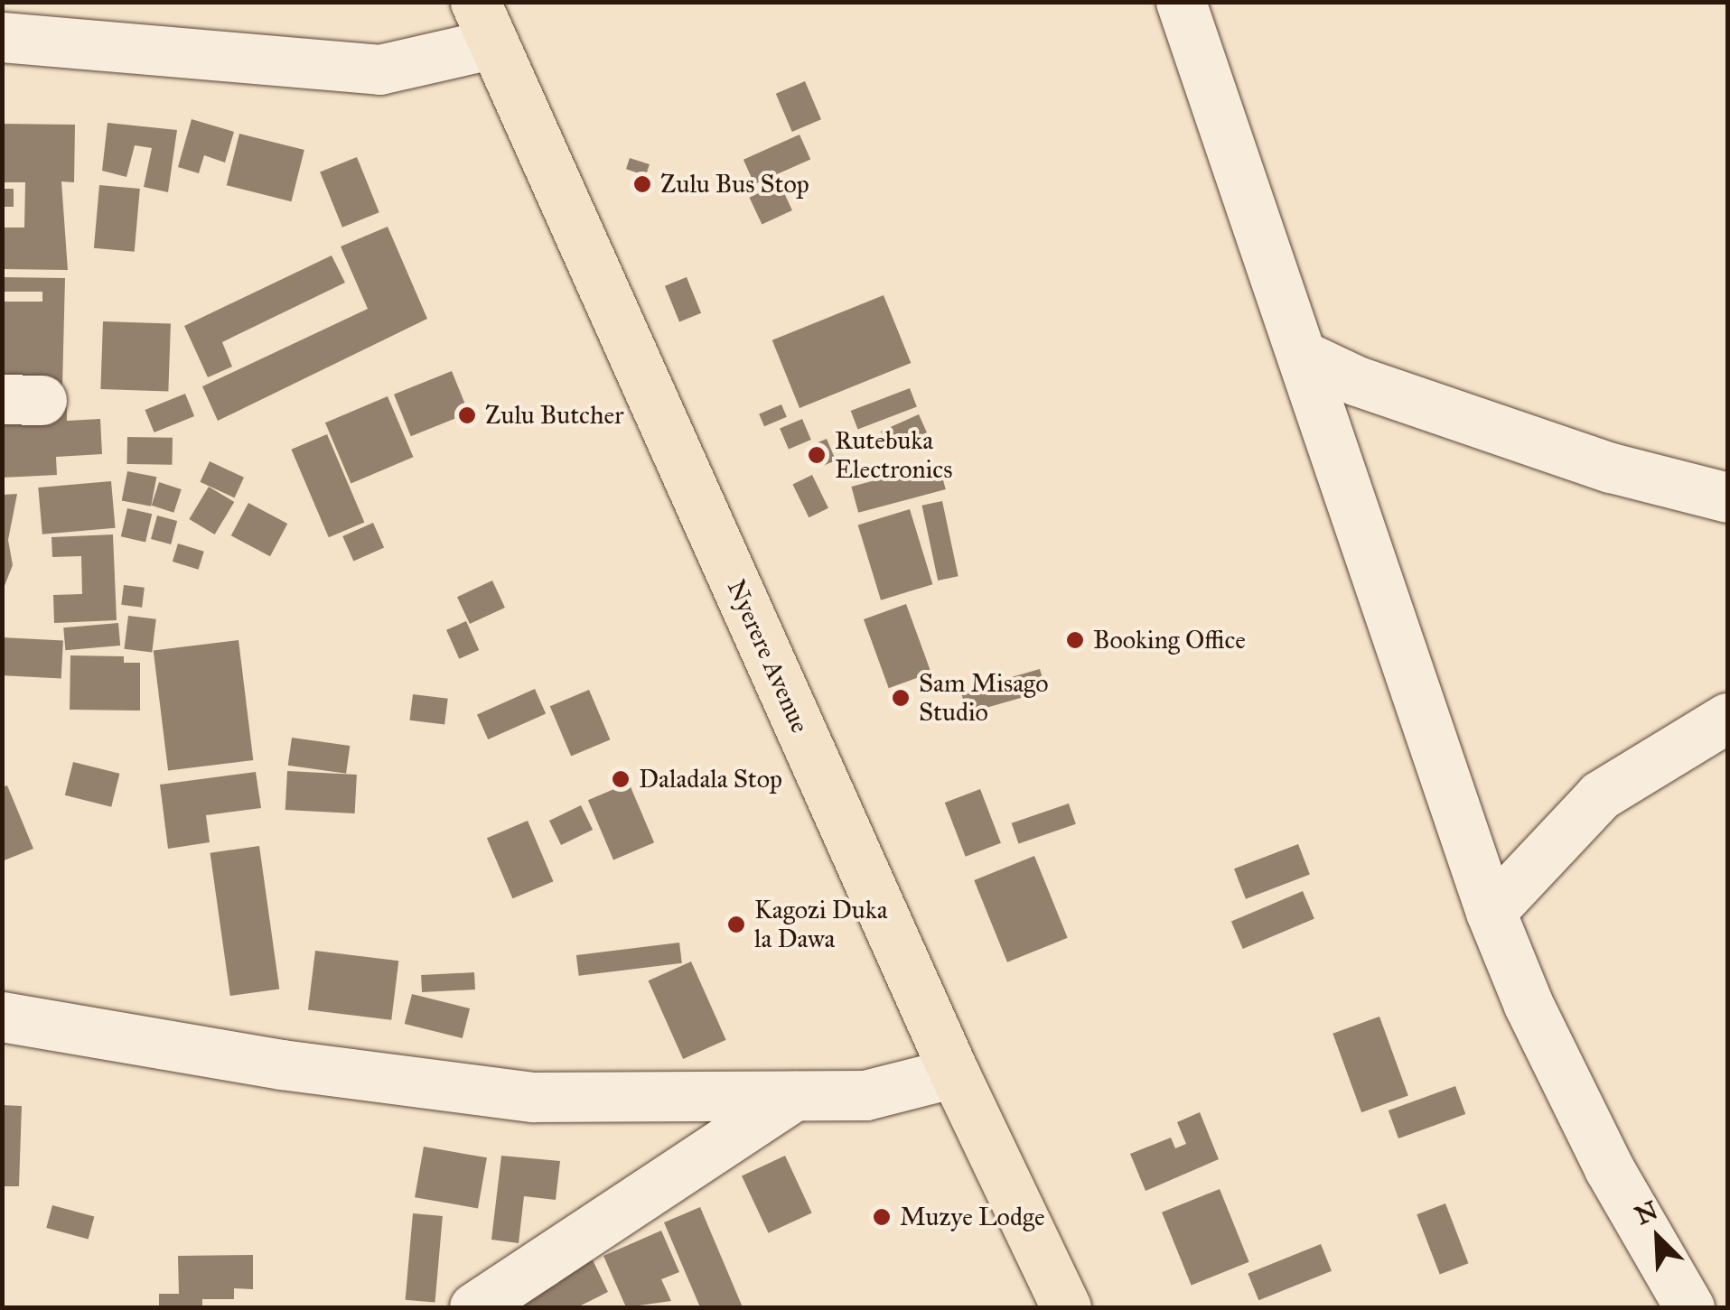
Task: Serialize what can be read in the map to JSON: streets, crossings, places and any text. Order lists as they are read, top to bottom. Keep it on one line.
{"streets":{"main road":["Nyerere Avenue"]},"places":["Zulu Bus Stop","Zulu Butcher","Rutebuka Electronics","Booking Office","Sam Misago Studio","Daladala Stop","Kagozi Duka la Dawa","Muzye Lodge"],"north":"top left"}
